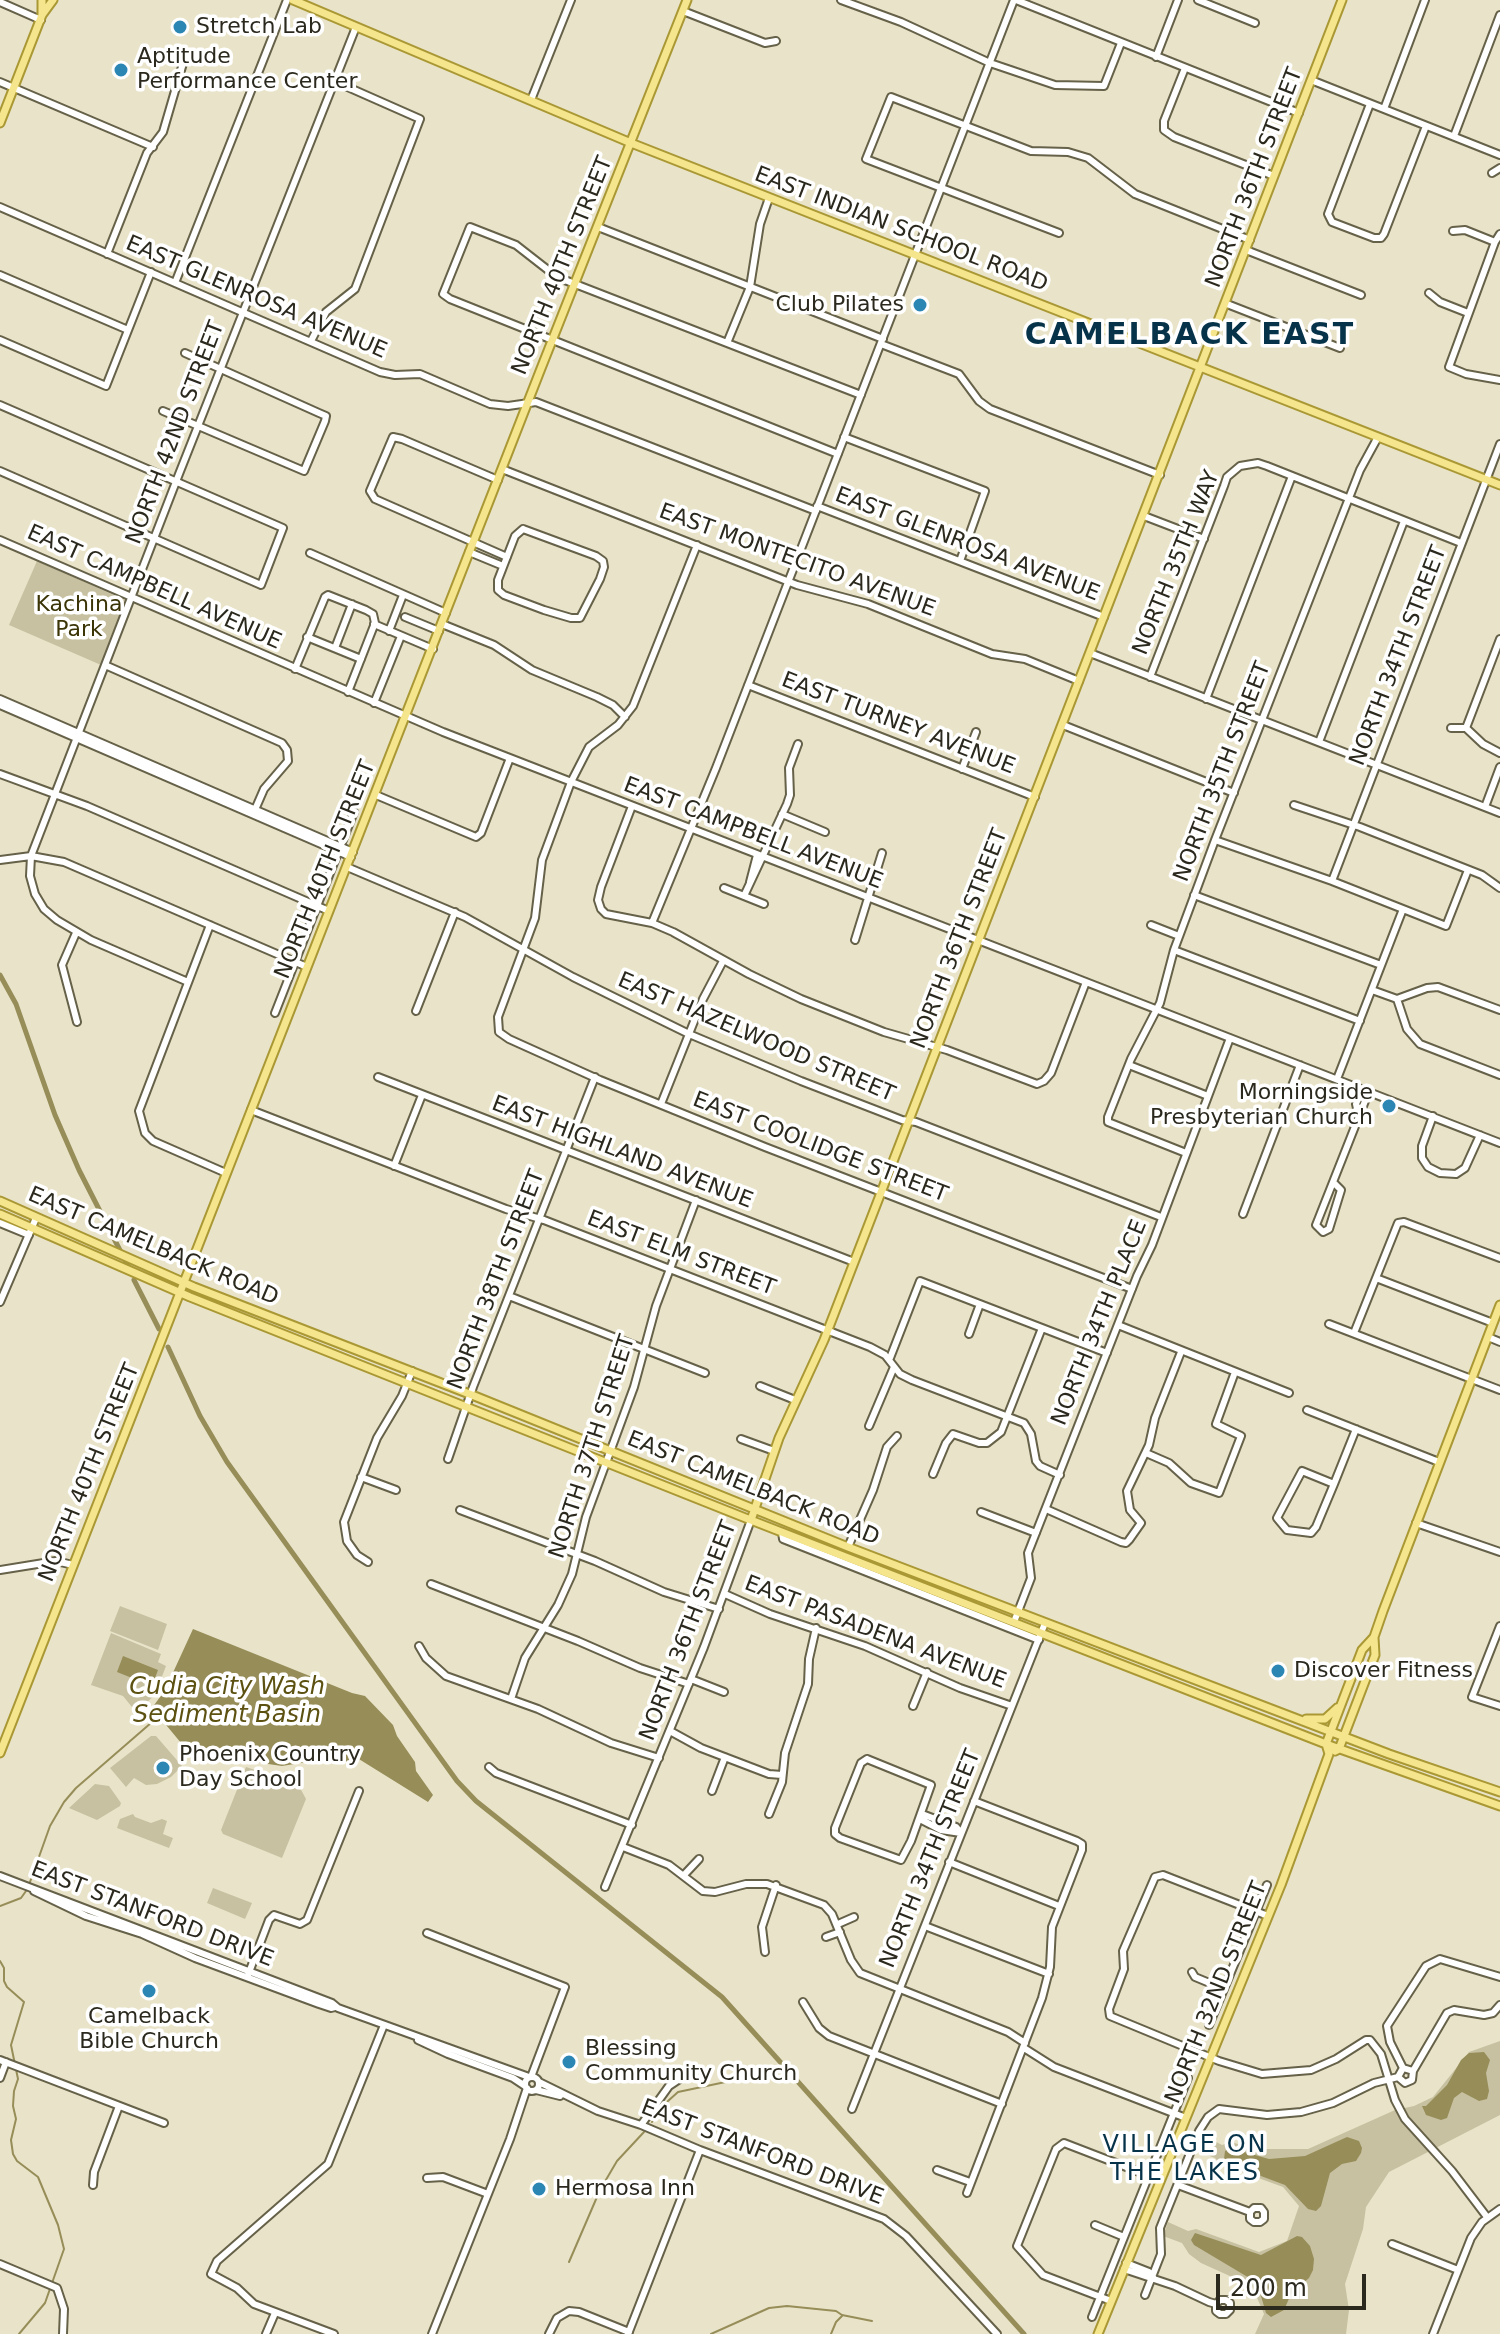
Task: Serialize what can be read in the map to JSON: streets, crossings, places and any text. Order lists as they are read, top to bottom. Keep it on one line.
{"streets":{"main road":["NORTH 36TH STREET","EAST INDIAN SCHOOL ROAD","NORTH 40TH STREET","EAST CAMELBACK ROAD","NORTH 32ND STREET"],"street":["EAST GLENROSA AVENUE","NORTH 42ND STREET","EAST MONTECITO AVENUE","NORTH 35TH WAY","EAST CAMPBELL AVENUE","NORTH 34TH STREET","EAST TURNEY AVENUE","NORTH 35TH STREET","EAST HAZELWOOD STREET","EAST COOLIDGE STREET","EAST HIGHLAND AVENUE","EAST ELM STREET","NORTH 38TH STREET","NORTH 34TH PLACE","NORTH 37TH STREET","EAST PASADENA AVENUE","EAST STANFORD DRIVE"]},"crossings":[["NORTH 36TH STREET","EAST INDIAN SCHOOL ROAD"],["NORTH 36TH STREET","EAST GLENROSA AVENUE"],["NORTH 36TH STREET","EAST MONTECITO AVENUE"],["NORTH 36TH STREET","EAST CAMPBELL AVENUE"],["NORTH 36TH STREET","EAST TURNEY AVENUE"],["NORTH 36TH STREET","EAST HAZELWOOD STREET"],["NORTH 36TH STREET","EAST COOLIDGE STREET"],["NORTH 36TH STREET","EAST HIGHLAND AVENUE"],["NORTH 36TH STREET","EAST CAMELBACK ROAD"],["NORTH 36TH STREET","EAST ELM STREET"],["NORTH 36TH STREET","EAST PASADENA AVENUE"],["EAST INDIAN SCHOOL ROAD","NORTH 40TH STREET"],["EAST INDIAN SCHOOL ROAD","NORTH 42ND STREET"],["EAST INDIAN SCHOOL ROAD","NORTH 34TH STREET"],["EAST INDIAN SCHOOL ROAD","NORTH 35TH STREET"],["NORTH 40TH STREET","EAST GLENROSA AVENUE"],["NORTH 40TH STREET","EAST MONTECITO AVENUE"],["NORTH 40TH STREET","EAST CAMPBELL AVENUE"],["NORTH 40TH STREET","EAST HAZELWOOD STREET"],["NORTH 40TH STREET","EAST CAMELBACK ROAD"],["NORTH 40TH STREET","EAST ELM STREET"],["EAST GLENROSA AVENUE","NORTH 42ND STREET"],["NORTH 42ND STREET","EAST CAMPBELL AVENUE"],["EAST CAMPBELL AVENUE","NORTH 35TH STREET"],["EAST CAMPBELL AVENUE","NORTH 34TH PLACE"],["NORTH 34TH STREET","EAST CAMELBACK ROAD"],["NORTH 34TH STREET","EAST PASADENA AVENUE"],["NORTH 35TH STREET","NORTH 34TH PLACE"],["EAST HAZELWOOD STREET","EAST COOLIDGE STREET"],["EAST HAZELWOOD STREET","NORTH 34TH PLACE"],["EAST COOLIDGE STREET","NORTH 38TH STREET"],["EAST COOLIDGE STREET","NORTH 34TH PLACE"],["EAST HIGHLAND AVENUE","NORTH 38TH STREET"],["EAST HIGHLAND AVENUE","NORTH 37TH STREET"],["EAST CAMELBACK ROAD","NORTH 38TH STREET"],["EAST CAMELBACK ROAD","NORTH 34TH PLACE"],["EAST CAMELBACK ROAD","NORTH 37TH STREET"],["EAST ELM STREET","NORTH 38TH STREET"],["EAST ELM STREET","NORTH 37TH STREET"],["NORTH 37TH STREET","EAST PASADENA AVENUE"]],"districts":["CAMELBACK EAST","VILLAGE ON THE LAKES"],"water":["Cudia City Wash Sediment Basin"],"parks":["Kachina Park"],"places":["Stretch Lab","Aptitude Performance Center","Club Pilates","Morningside Presbyterian Church","Discover Fitness","Phoenix Country Day School","Camelback Bible Church","Blessing Community Church","Hermosa Inn"],"scale_bar":"200 m"}
